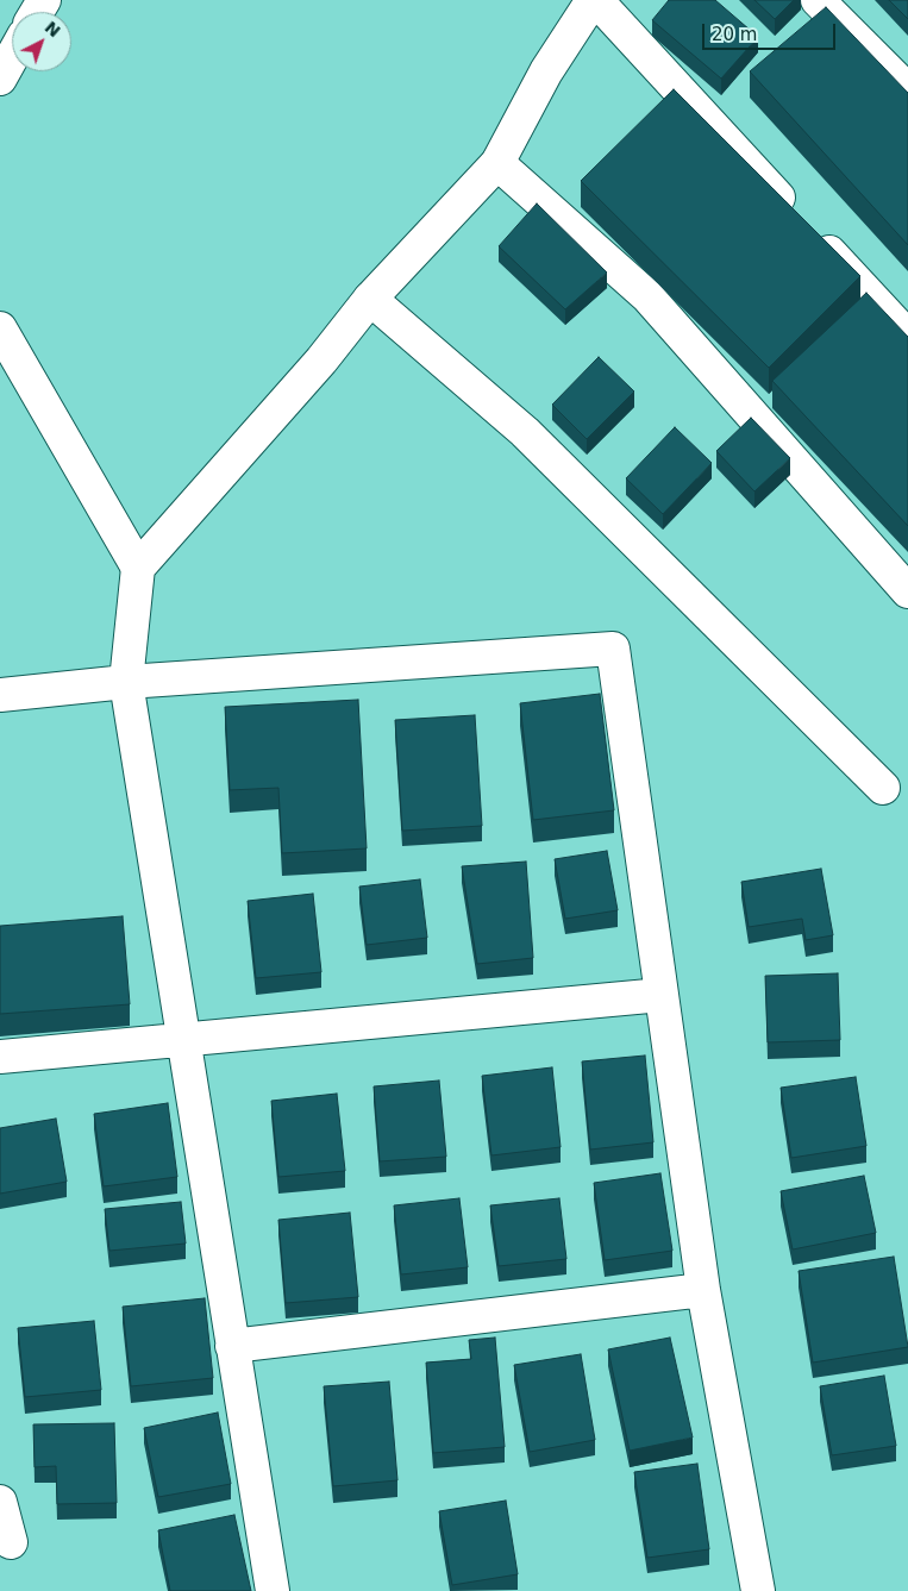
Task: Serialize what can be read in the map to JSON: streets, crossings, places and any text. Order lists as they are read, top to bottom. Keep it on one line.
{"scale_bar":"20 m","north":"top right"}
